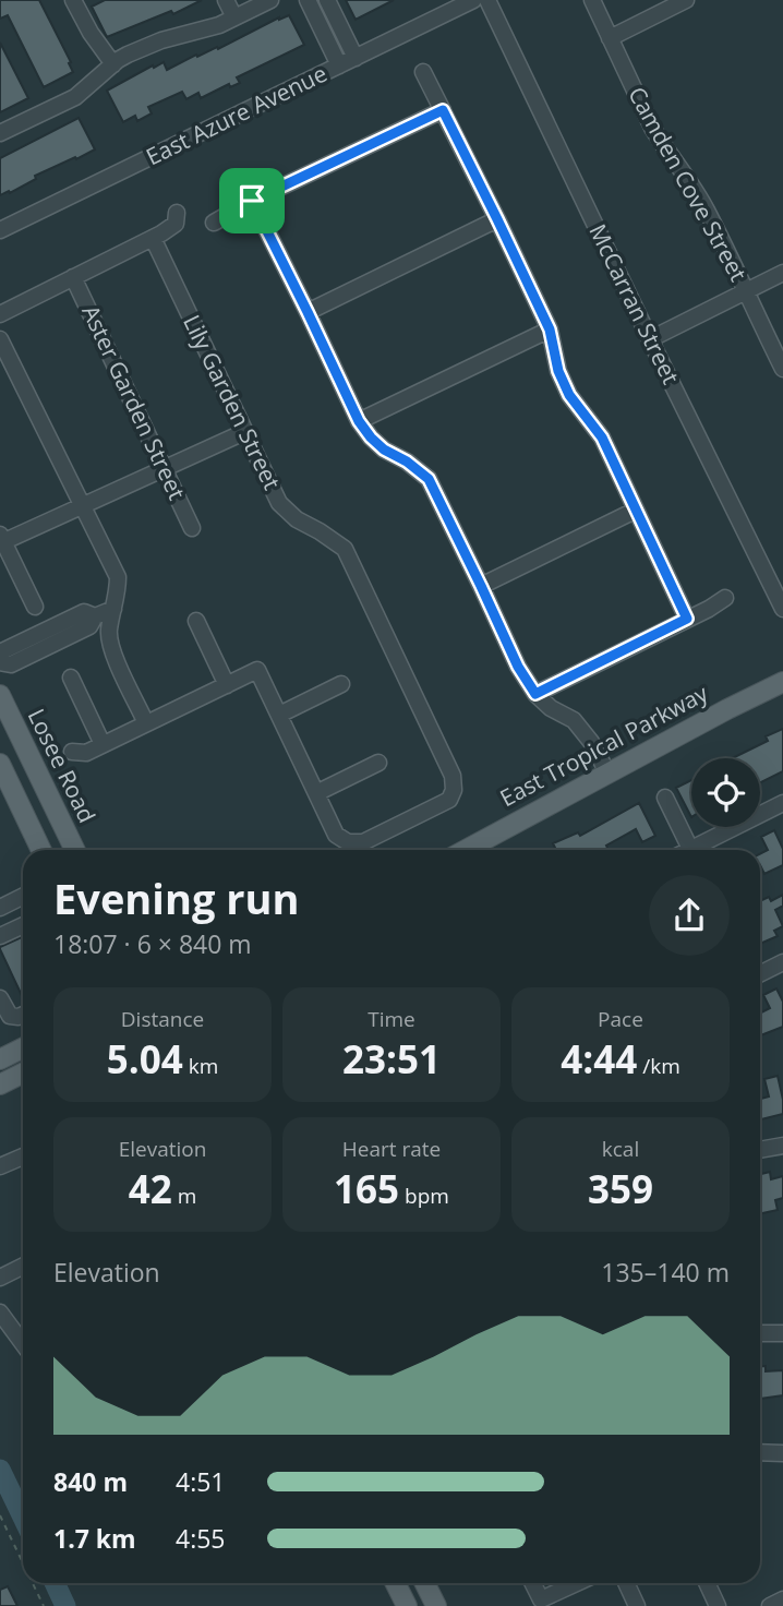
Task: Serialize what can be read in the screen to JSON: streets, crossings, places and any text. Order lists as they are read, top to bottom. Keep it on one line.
{"streets":{"main road":["East Tropical Parkway","Losee Road"],"street":["East Azure Avenue","Camden Cove Street","McCarran Street","Aster Garden Street","Lily Garden Street"]},"page":{"heading":["Evening run","18:07 · 6 × 840 m"],"stats":[["Distance","5.04 km"],["Time","23:51"],["Pace","4:44 /km"],["Elevation","42 m"],["Heart rate","165 bpm"],["kcal","359"]],"chart":["Elevation","135–140 m"],"list":[{"name":"840 m","note":"4:51"},{"name":"1.7 km","note":"4:55"}]}}
